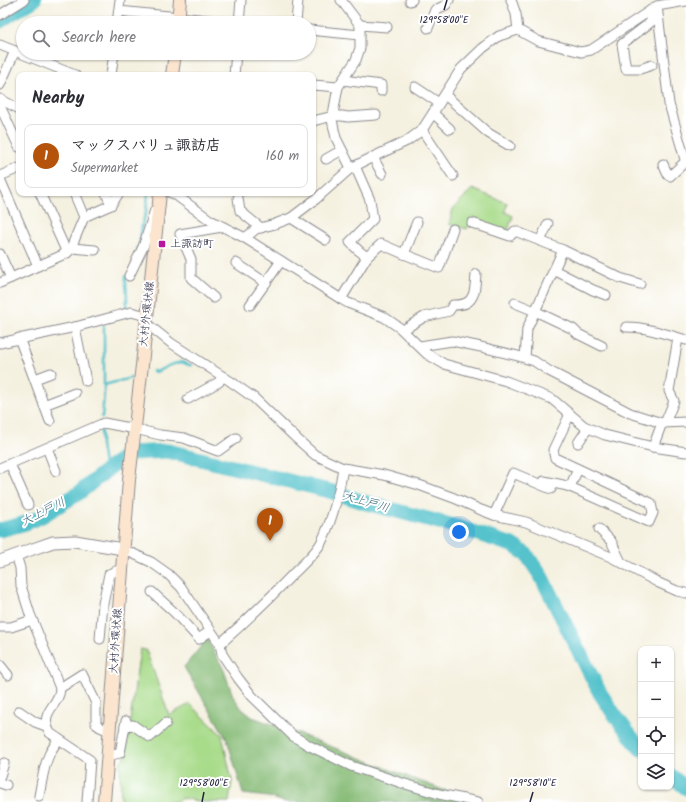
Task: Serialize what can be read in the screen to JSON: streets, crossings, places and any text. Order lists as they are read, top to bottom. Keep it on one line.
{"streets":{"main road":["大村外環状線"]},"water":["大上戸川"],"places":{"transit":["上諏訪町"]},"page":{"search":"Search here","heading":"Nearby","list":[{"mark":"1","name":"マックスバリュ諏訪店","note":"Supermarket","value":"160 m"}],"pins":"1","map_buttons":["+","−"]},"coordinates":["129°58'00\"E","129°58'10\"E"]}
